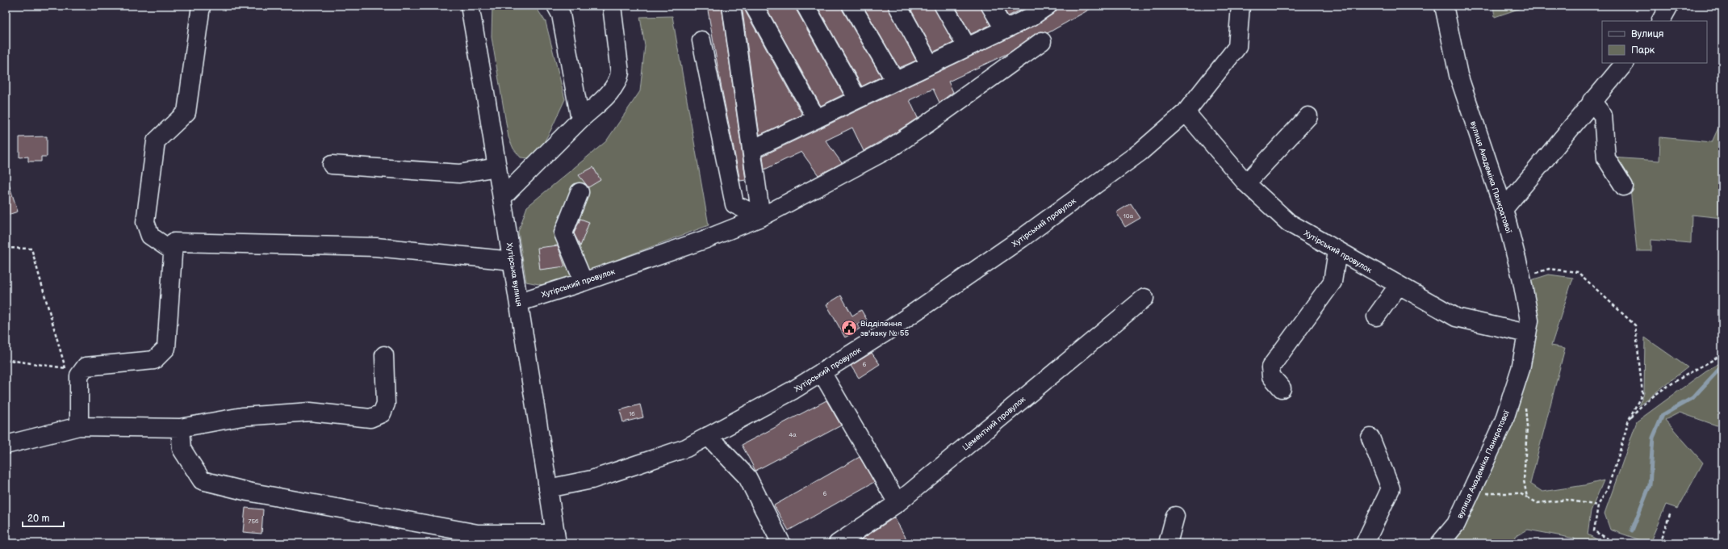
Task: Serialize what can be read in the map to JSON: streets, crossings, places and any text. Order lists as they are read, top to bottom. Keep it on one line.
{"streets":{"street":["вулиця Академіка Панкратової","Хутірський провулок","Хутірська вулиця","Цементний провулок"]},"crossings":[["вулиця Академіка Панкратової","Хутірський провулок"],["Хутірський провулок","Хутірська вулиця"]],"places":{"public building":["Відділення зв'язку № 55"]},"house_numbers":["10а","6","1б","4а","6","75б"],"legend":["Вулиця","Парк"],"scale_bar":"20 m"}
